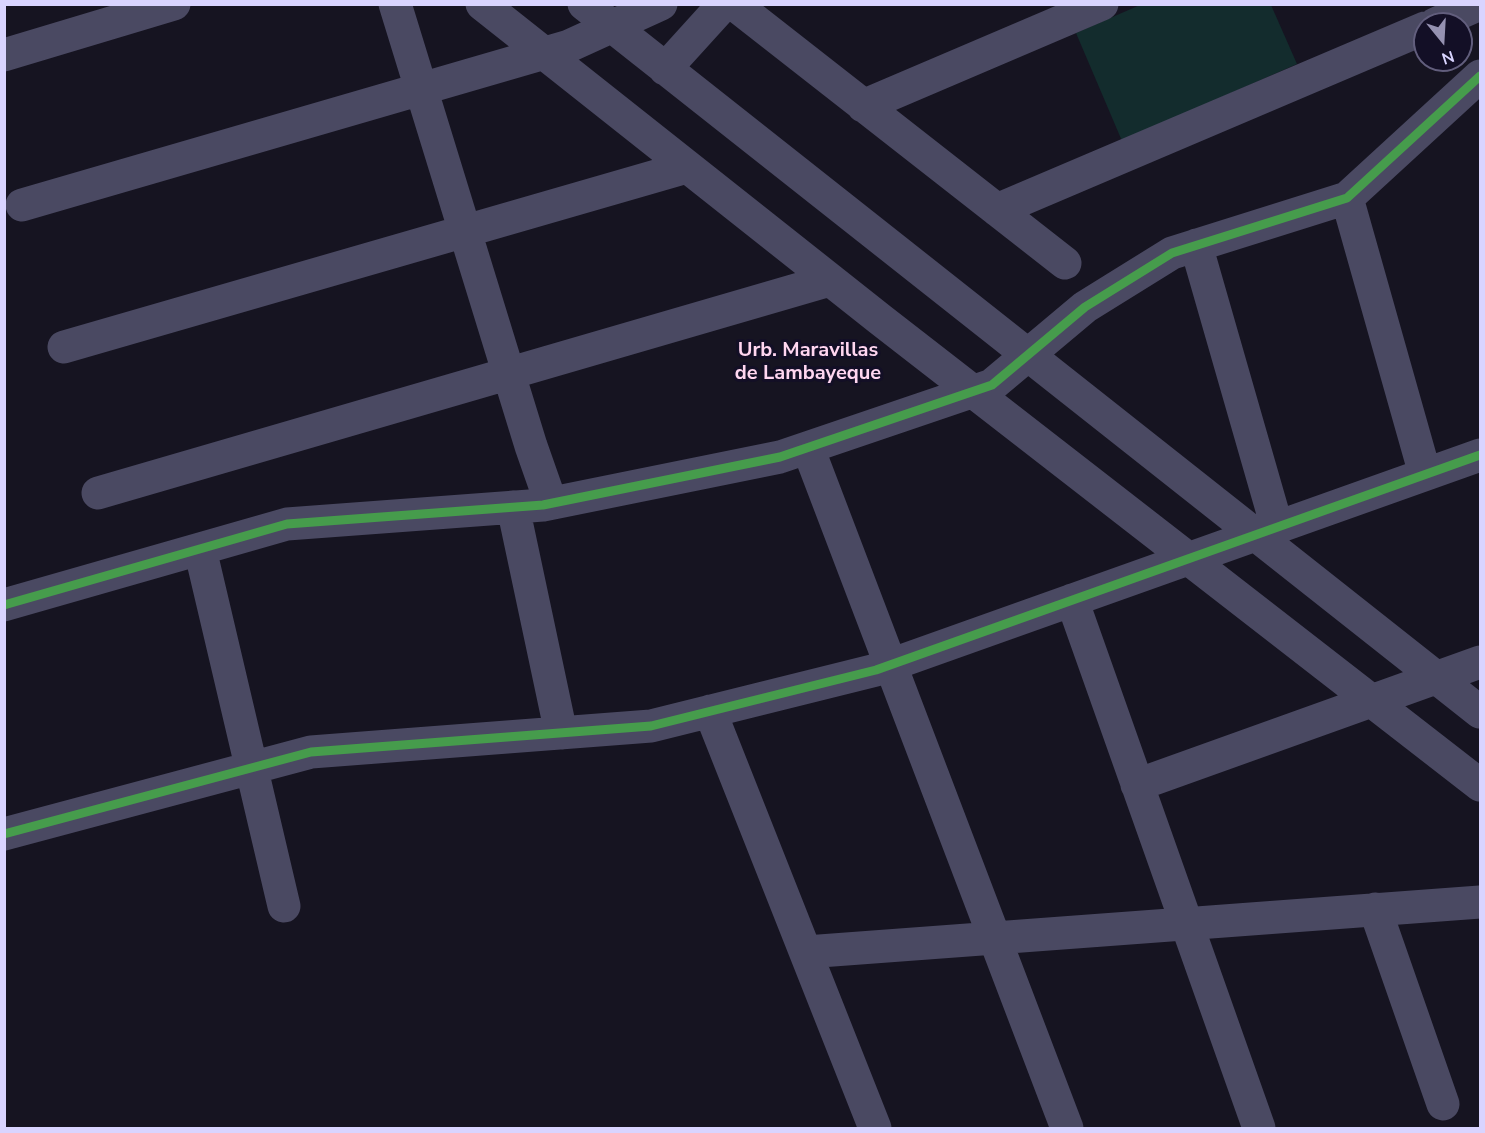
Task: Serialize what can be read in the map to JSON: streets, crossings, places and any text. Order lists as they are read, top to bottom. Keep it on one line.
{"districts":["Urb. Maravillas de Lambayeque"],"north":"bottom"}
